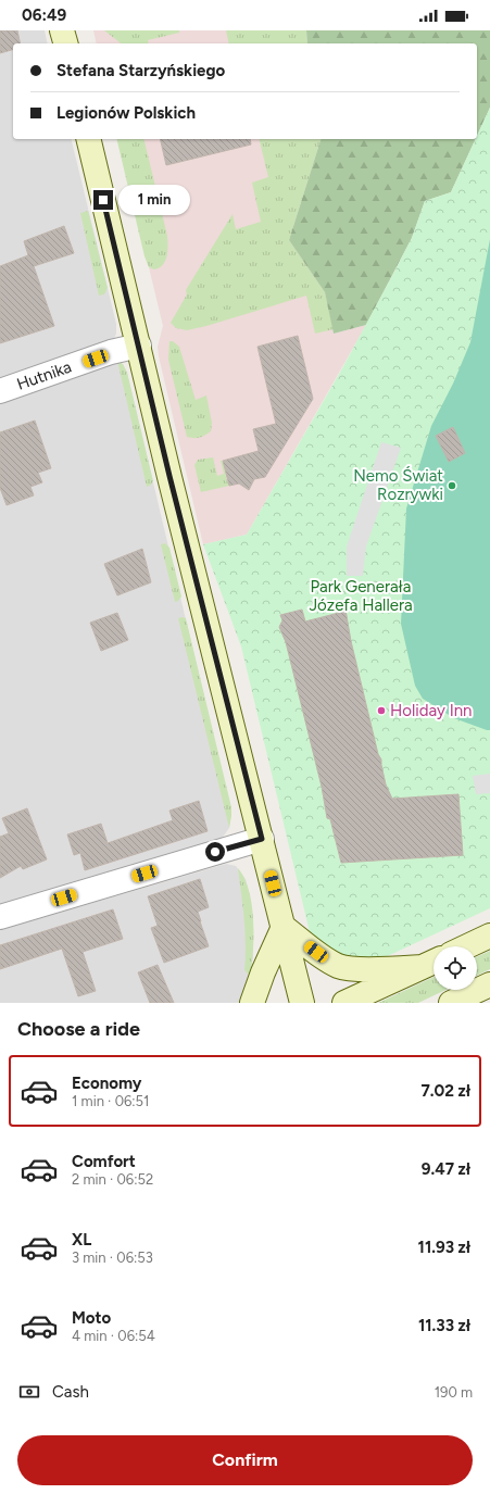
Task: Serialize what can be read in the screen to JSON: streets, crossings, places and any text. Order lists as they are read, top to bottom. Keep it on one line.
{"streets":{"street":["Hutnika"]},"parks":["Park Generała Józefa Hallera"],"places":["Nemo Świat Rozrywki","Holiday Inn"],"page":{"status":"06:49","banner":["Stefana Starzyńskiego","Legionów Polskich"],"bubble":"1 min","heading":"Choose a ride","list":[{"name":"Economy","note":"1 min · 06:51","value":"7.02 zł"},{"name":"Comfort","note":"2 min · 06:52","value":"9.47 zł"},{"name":"XL","note":"3 min · 06:53","value":"11.93 zł"},{"name":"Moto","note":"4 min · 06:54","value":"11.33 zł"}],"pay":["Cash","190 m"],"buttons":"Confirm"}}
